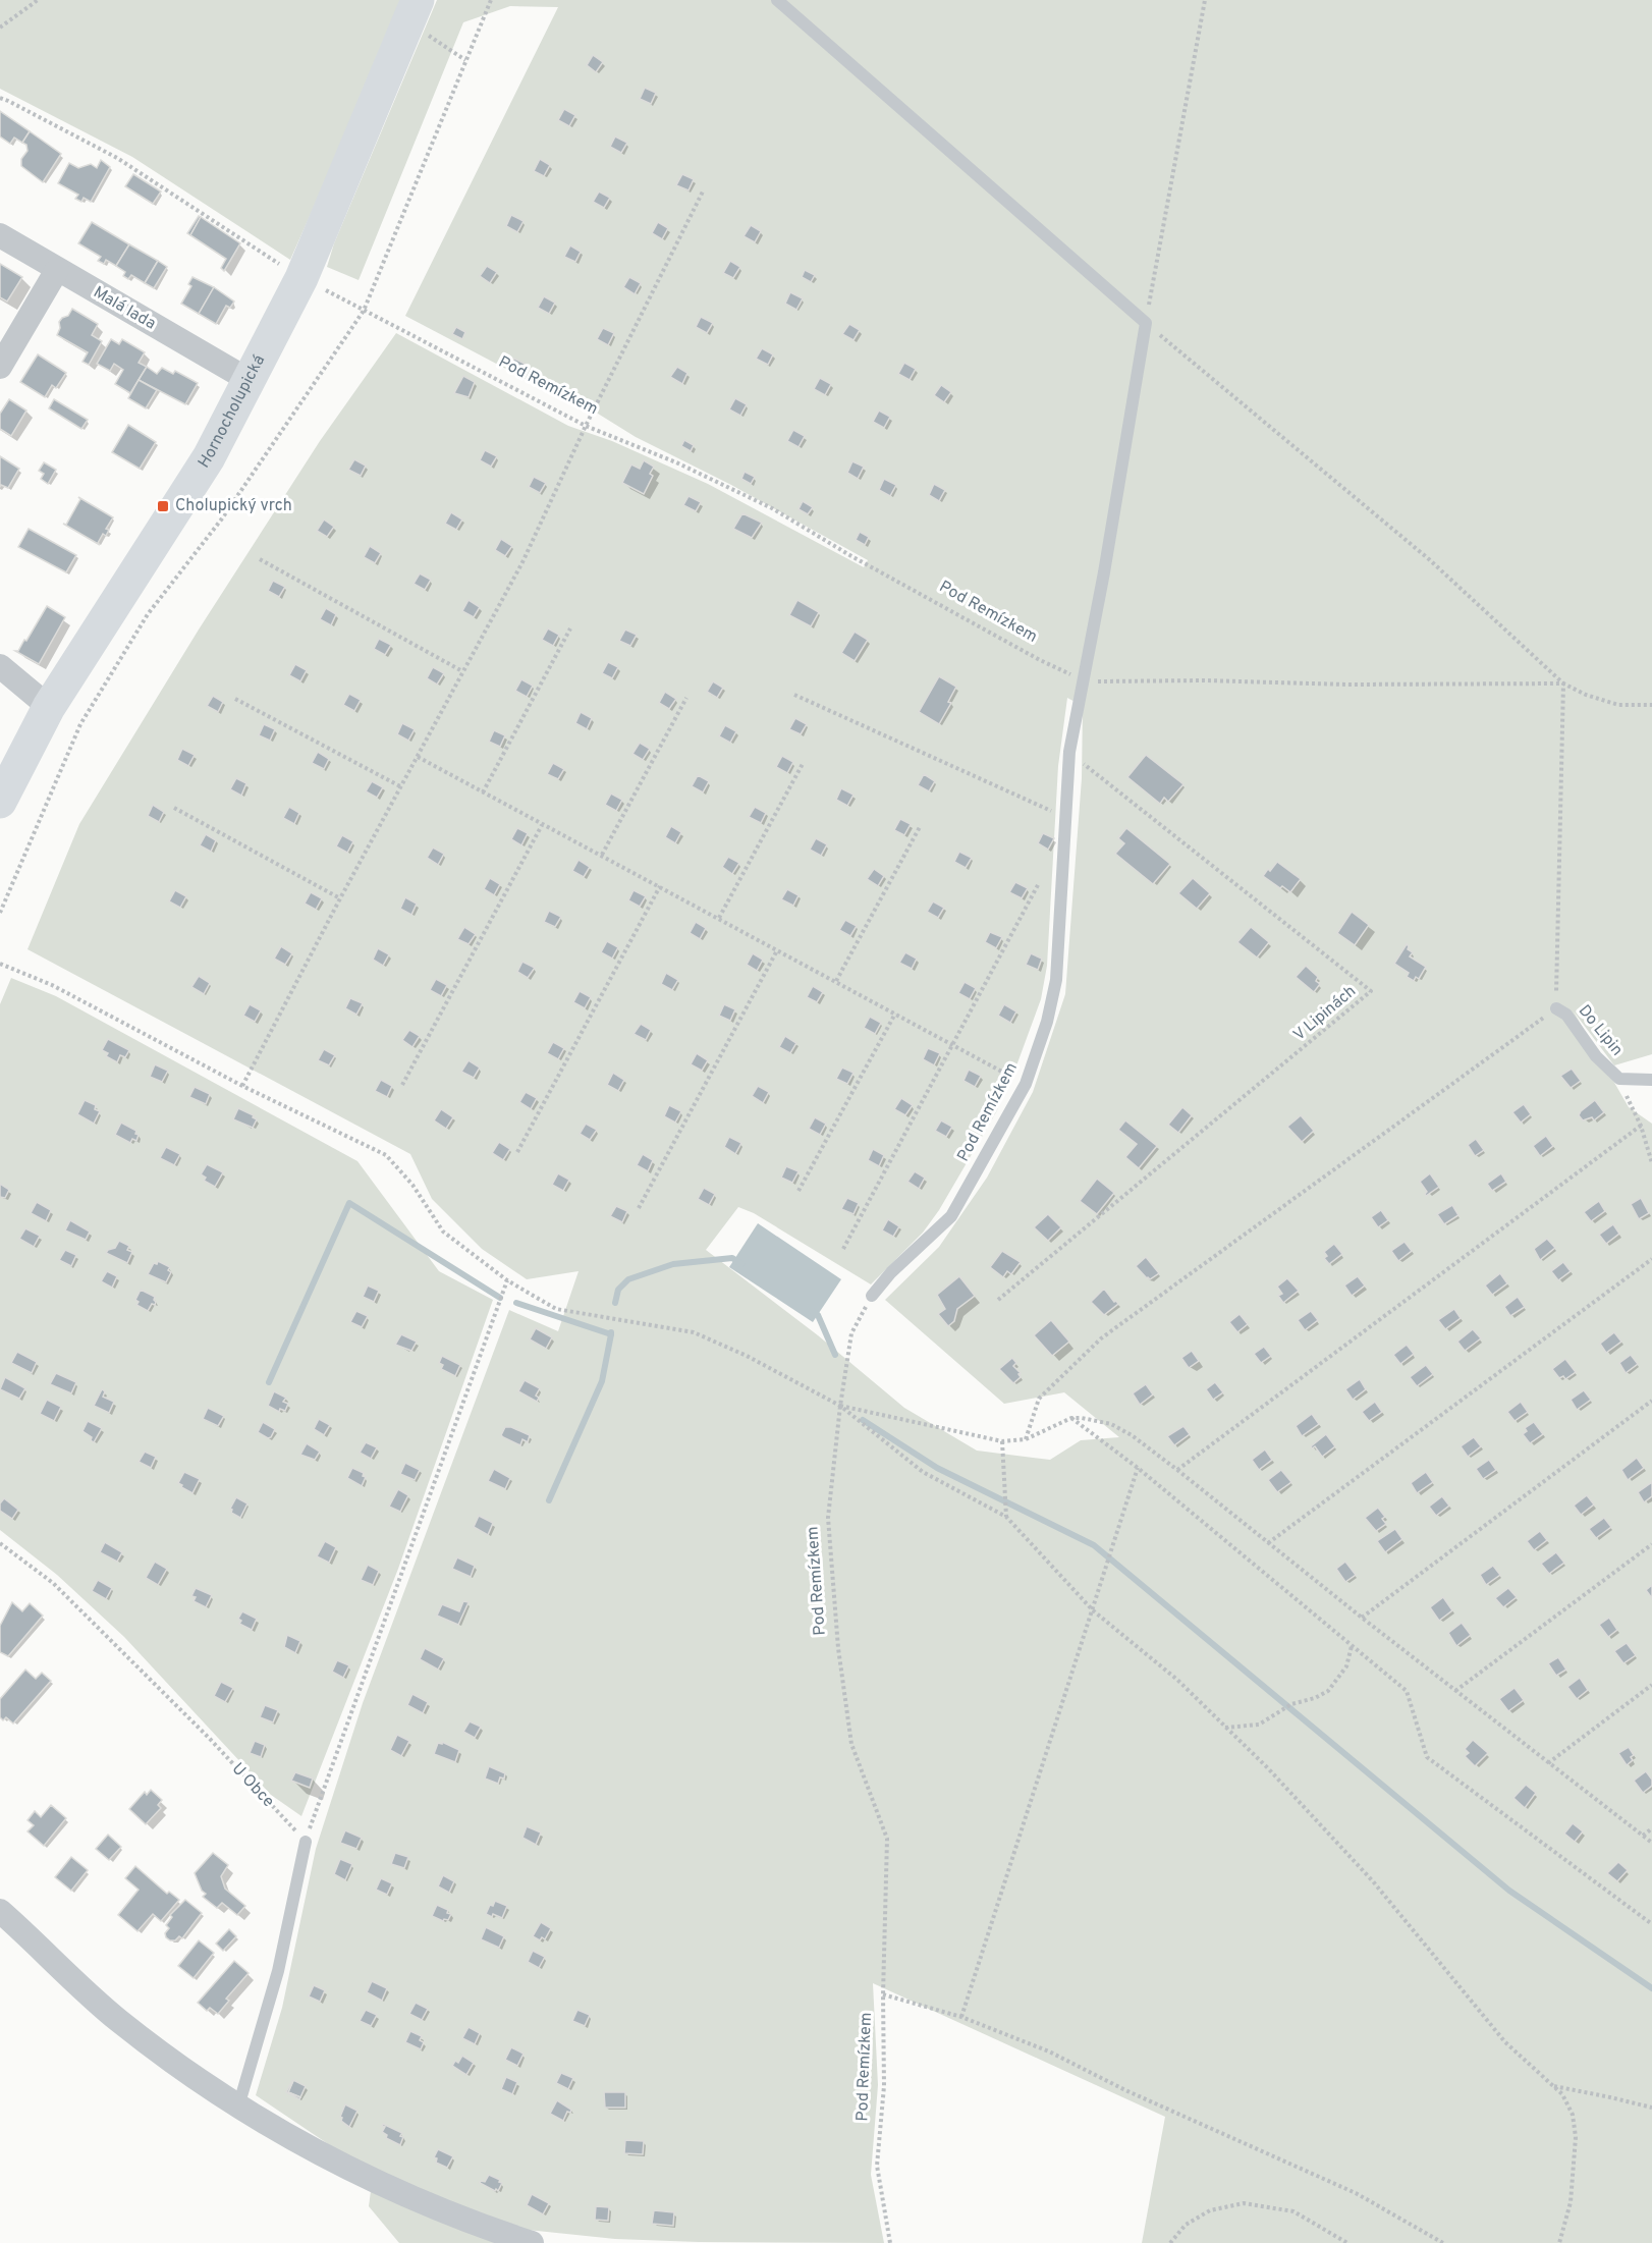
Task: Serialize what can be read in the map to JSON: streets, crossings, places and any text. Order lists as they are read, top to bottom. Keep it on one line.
{"streets":{"street":["Malá lada","Hornocholupická"],"lane":["Pod Remízkem","Do Lipin"],"path":["V Lipinách","U Obce"]},"crossings":[["Malá lada","Hornocholupická"],["Pod Remízkem","Hornocholupická"],["Pod Remízkem","V Lipinách"]],"places":{"transit":["Cholupický vrch"]}}
